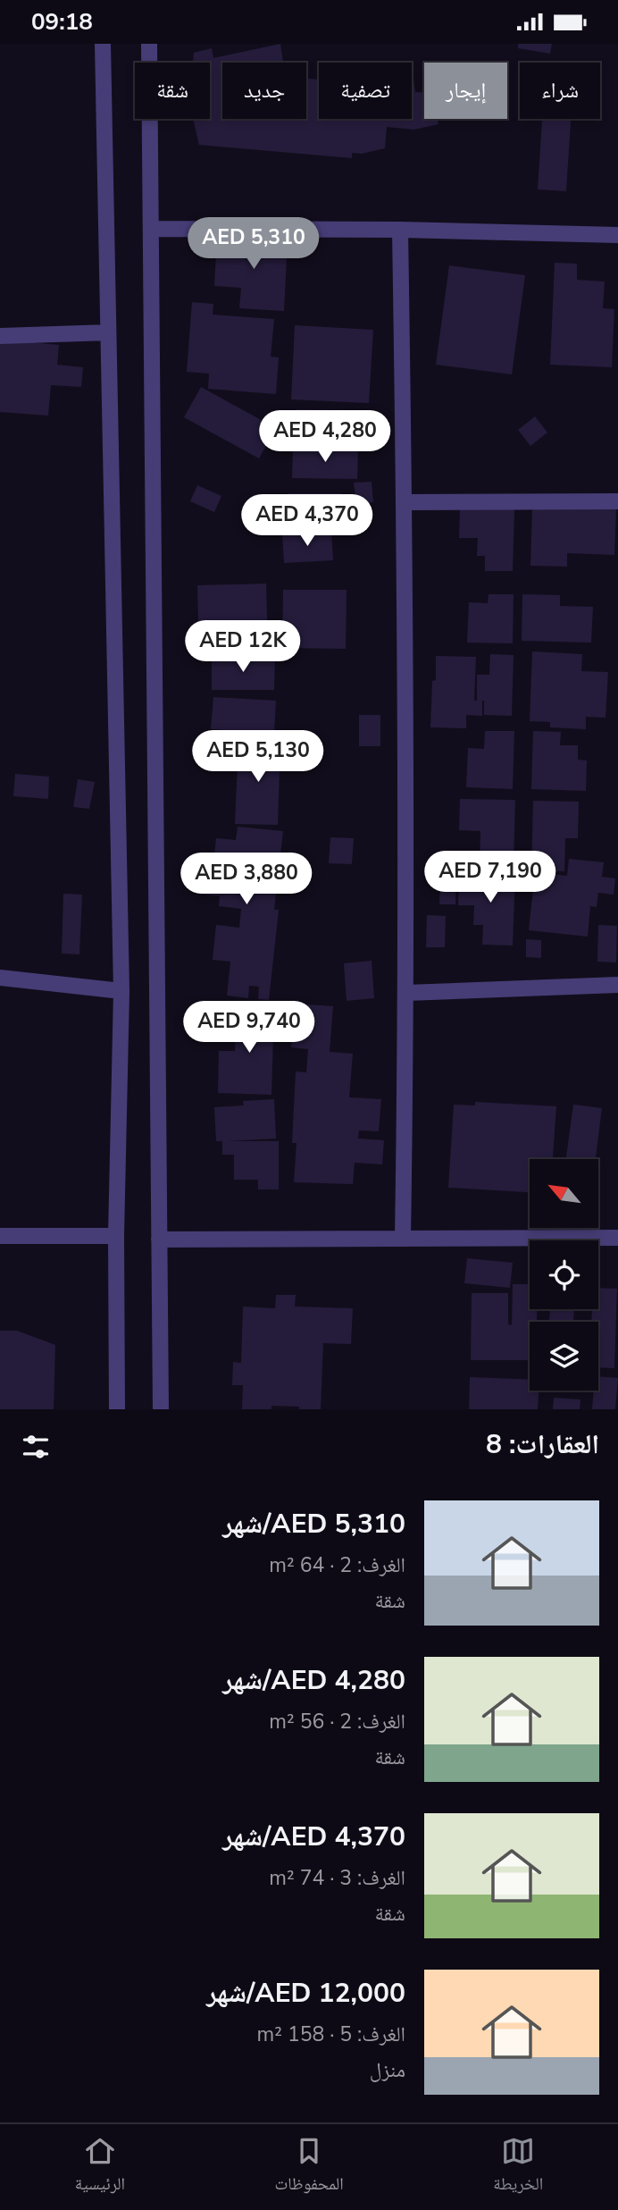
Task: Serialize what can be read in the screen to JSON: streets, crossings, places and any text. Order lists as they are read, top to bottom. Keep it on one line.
{"north":"top left","page":{"status":"09:18","chip":["شراء","إيجار","تصفية","جديد","شقة"],"price":["AED 5,310","AED 4,280","AED 4,370","AED 12K","AED 5,130","AED 7,190","AED 3,880","AED 9,740"],"heading":"العقارات: 8","list":[{"name":"AED 5,310/شهر","note":"الغرف: 2 · 64 m² · شقة"},{"name":"AED 4,280/شهر","note":"الغرف: 2 · 56 m² · شقة"},{"name":"AED 4,370/شهر","note":"الغرف: 3 · 74 m² · شقة"},{"name":"AED 12,000/شهر","note":"الغرف: 5 · 158 m² · منزل"}],"tabs":["الخريطة","المحفوظات","الرئيسية"]}}
